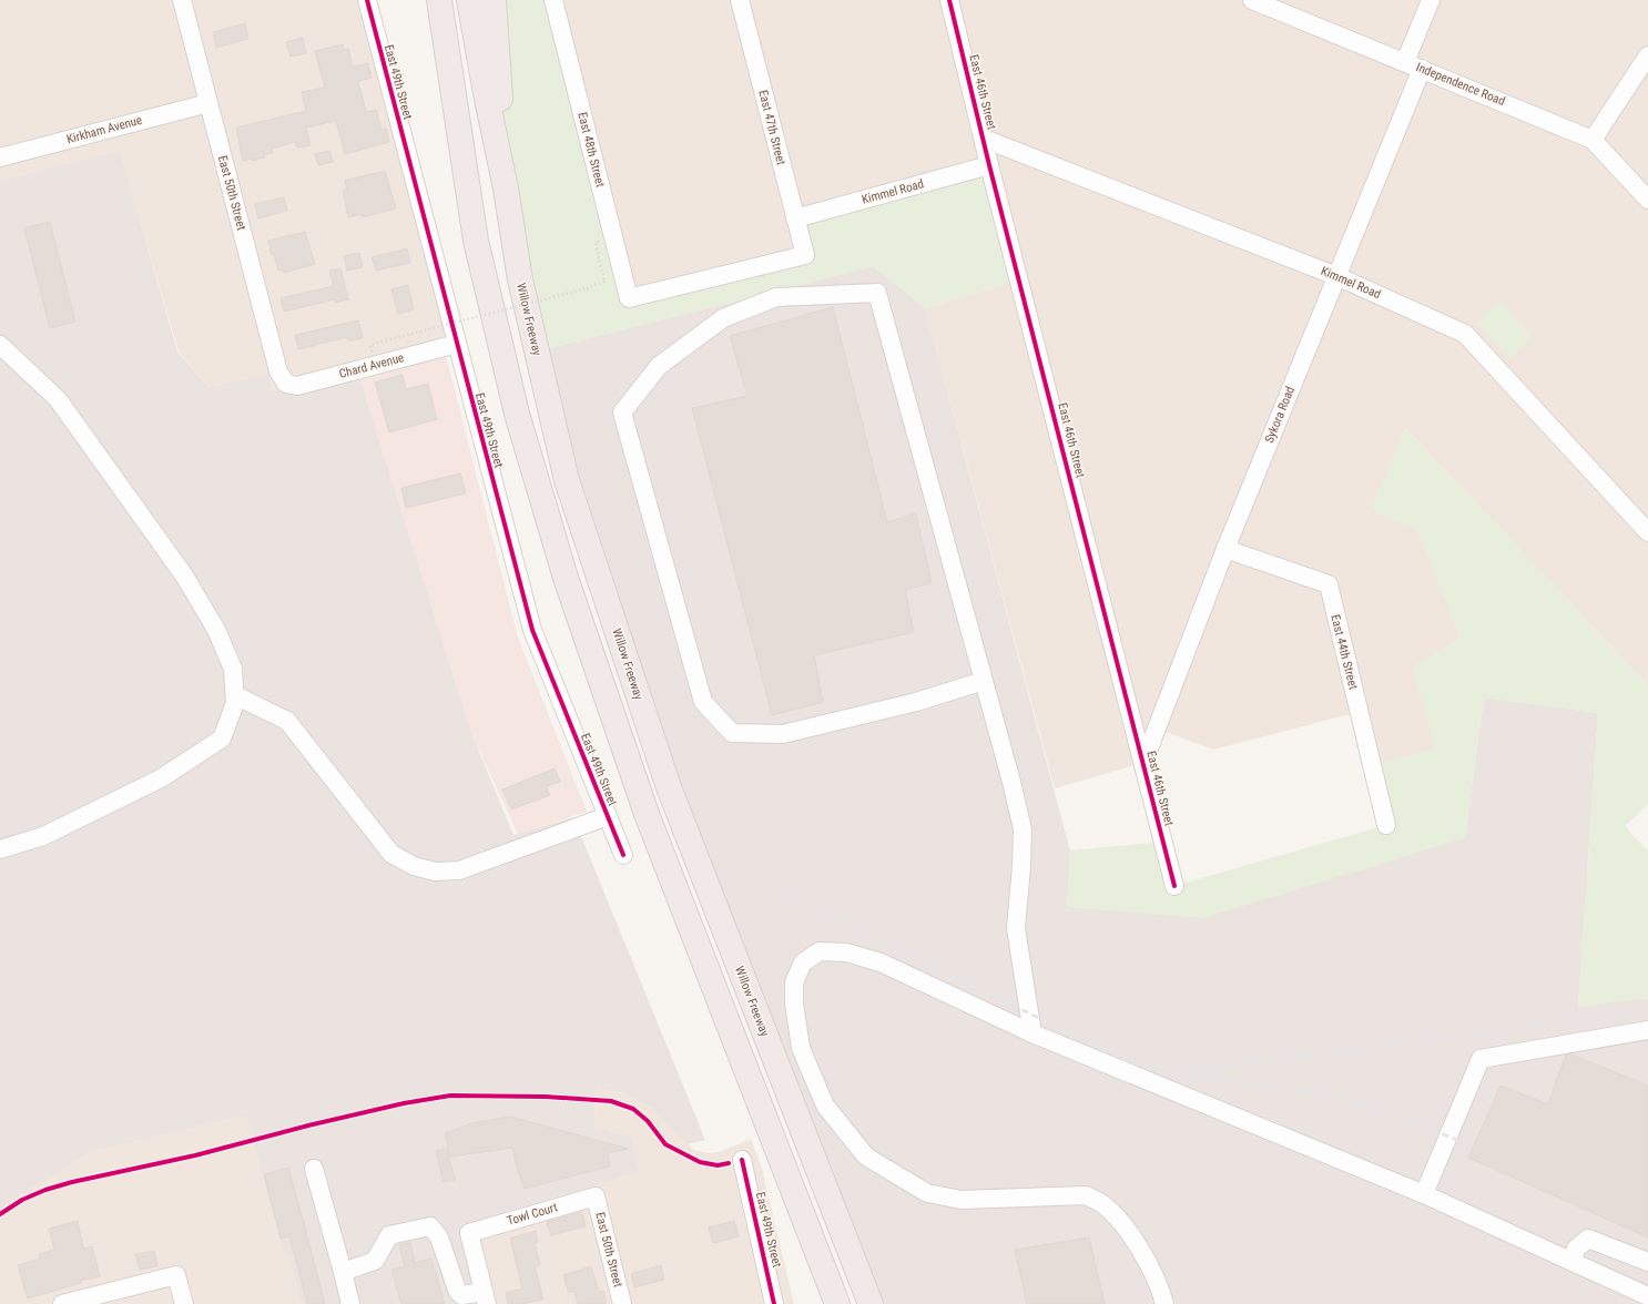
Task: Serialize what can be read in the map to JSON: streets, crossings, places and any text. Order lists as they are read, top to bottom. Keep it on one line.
{"streets":{"highway":["Willow Freeway"],"street":["East 49th Street","Independence Road","East 46th Street","East 47th Street","Kirkham Avenue","East 48th Street","Kimmel Road","East 50th Street","Chard Avenue","Sykora Road","East 44th Street","Towl Court"]},"crossings":[["East 49th Street","Chard Avenue"],["Independence Road","Sykora Road"],["East 46th Street","Kimmel Road"],["East 46th Street","Sykora Road"],["East 47th Street","East 48th Street"],["East 47th Street","Kimmel Road"],["Kirkham Avenue","East 50th Street"],["Kimmel Road","Sykora Road"],["East 50th Street","Chard Avenue"],["East 50th Street","Towl Court"],["Sykora Road","East 44th Street"]]}
